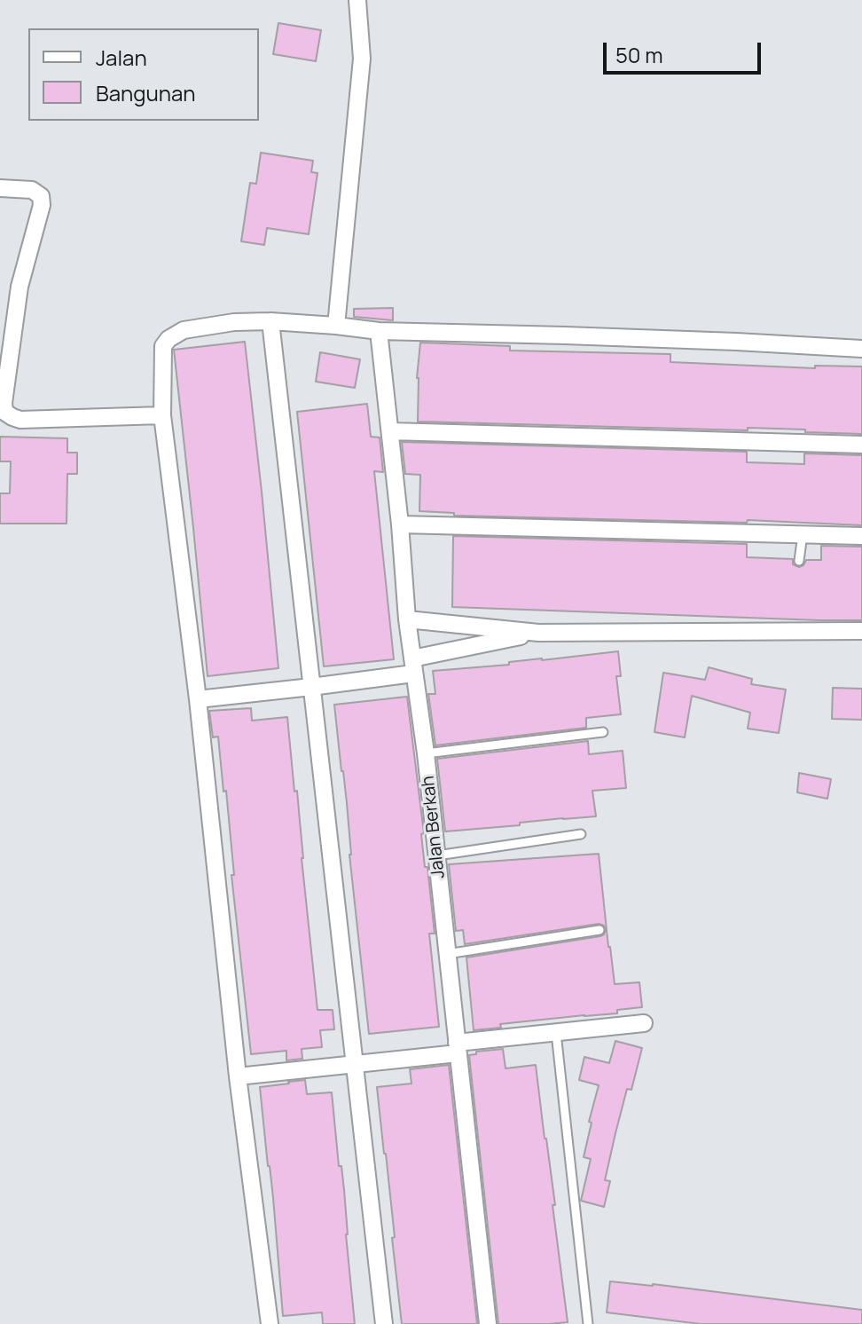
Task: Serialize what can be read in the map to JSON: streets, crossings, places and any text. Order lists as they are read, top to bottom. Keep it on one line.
{"streets":{"street":["Jalan Berkah"]},"legend":["Jalan","Bangunan"],"scale_bar":"50 m"}
